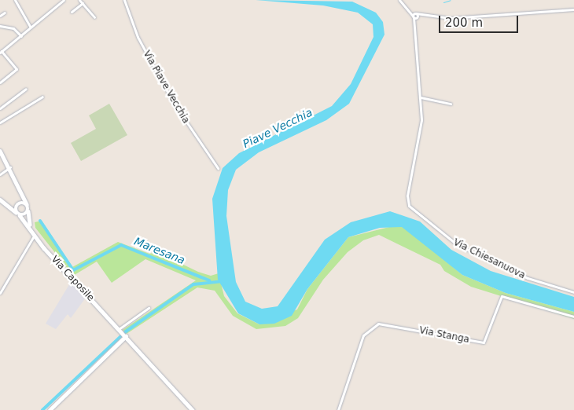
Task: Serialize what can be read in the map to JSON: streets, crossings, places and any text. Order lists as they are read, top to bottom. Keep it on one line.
{"streets":{"street":["Via Piave Vecchia","Via Chiesanuova","Via Caposile","Via Stanga"]},"water":["Piave Vecchia","Maresana"],"scale_bar":"200 m"}
